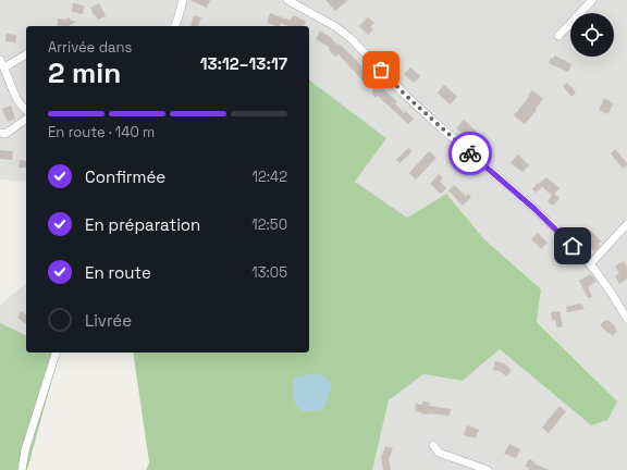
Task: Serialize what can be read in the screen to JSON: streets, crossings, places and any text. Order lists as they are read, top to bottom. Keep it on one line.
{"page":{"heading":["2 min","Arrivée dans","13:12–13:17"],"bar":"En route · 140 m","list":[["Confirmée","12:42"],["En préparation","12:50"],["En route","13:05"],"Livrée"]}}
